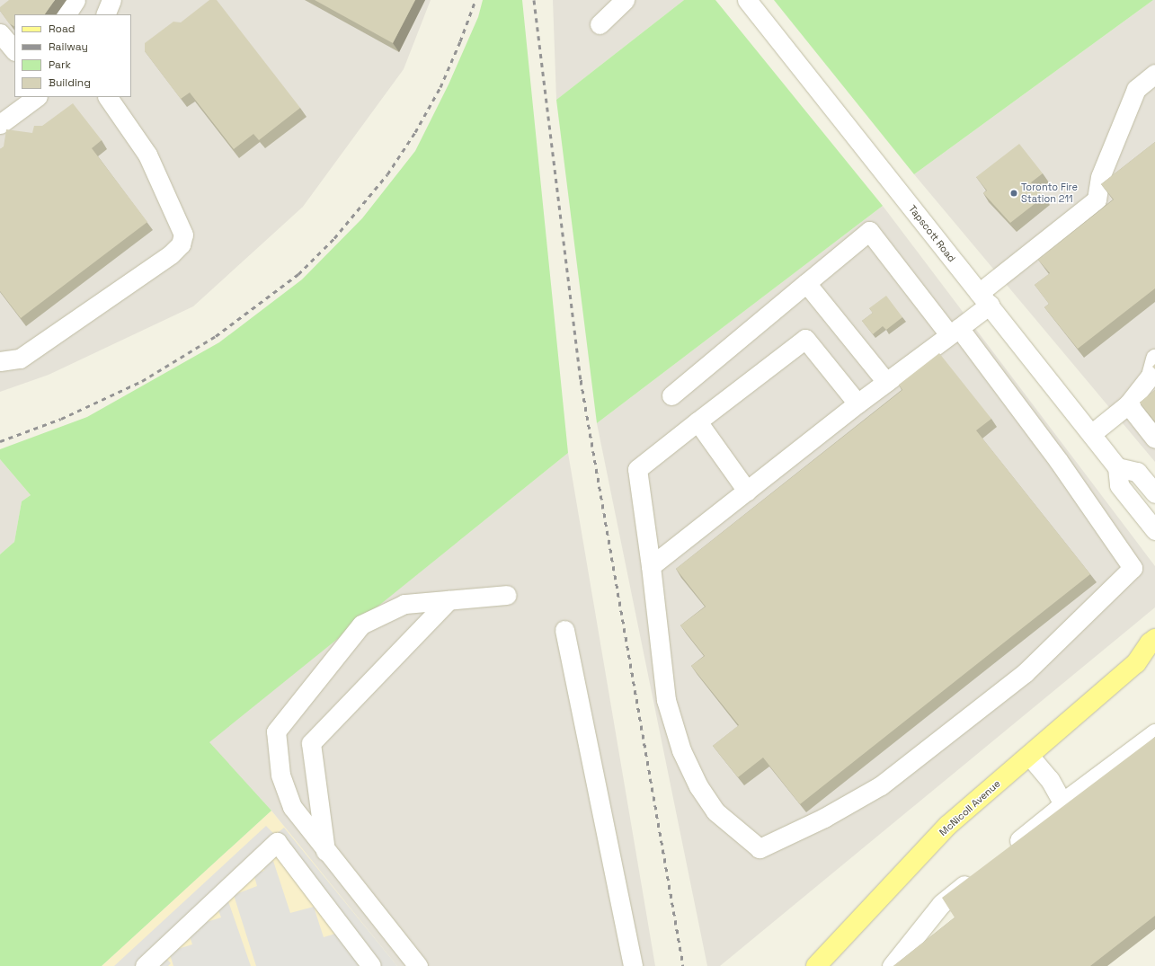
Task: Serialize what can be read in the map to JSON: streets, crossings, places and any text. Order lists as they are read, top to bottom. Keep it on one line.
{"streets":{"main road":["McNicoll Avenue"],"street":["Tapscott Road"]},"places":["Toronto Fire Station 211"],"legend":["Road","Railway","Park","Building"]}
